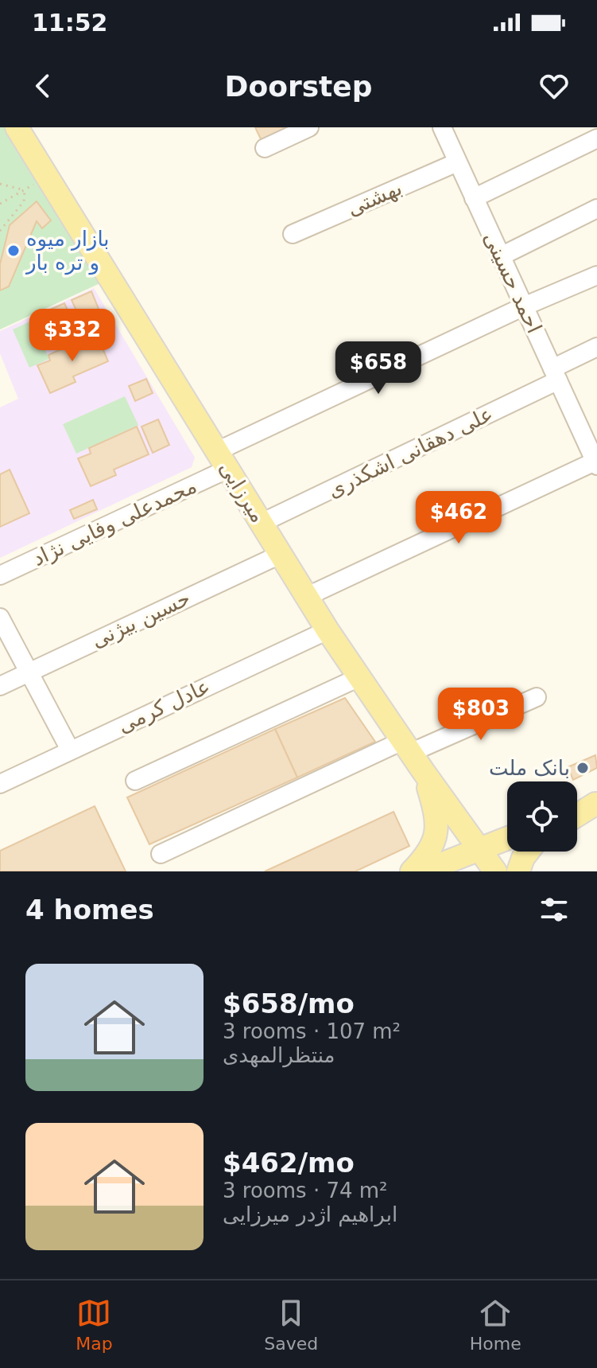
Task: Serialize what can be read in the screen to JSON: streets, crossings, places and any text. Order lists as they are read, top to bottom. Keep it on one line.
{"streets":{"main road":["میرزایی"],"street":["بهشتی","احمد حسینی","علی دهقانی اشکذری","محمدعلی وفایی نژاد","حسین بیژنی","عادل کرمی"]},"crossings":[["بهشتی","احمد حسینی"],["احمد حسینی","علی دهقانی اشکذری"],["احمد حسینی","محمدعلی وفایی نژاد"],["علی دهقانی اشکذری","میرزایی"],["میرزایی","محمدعلی وفایی نژاد"],["میرزایی","حسین بیژنی"],["میرزایی","عادل کرمی"]],"places":["بازار میوه و تره بار","بانک ملت"],"page":{"status":"11:52","header":"Doorstep","price":["$332","$658","$462","$803"],"heading":"4 homes","list":[{"name":"$658/mo","note":"3 rooms · 107 m² · منتظرالمهدی"},{"name":"$462/mo","note":"3 rooms · 74 m² · ابراهیم اژدر میرزایی"}],"tabs":["Map","Saved","Home"]}}
